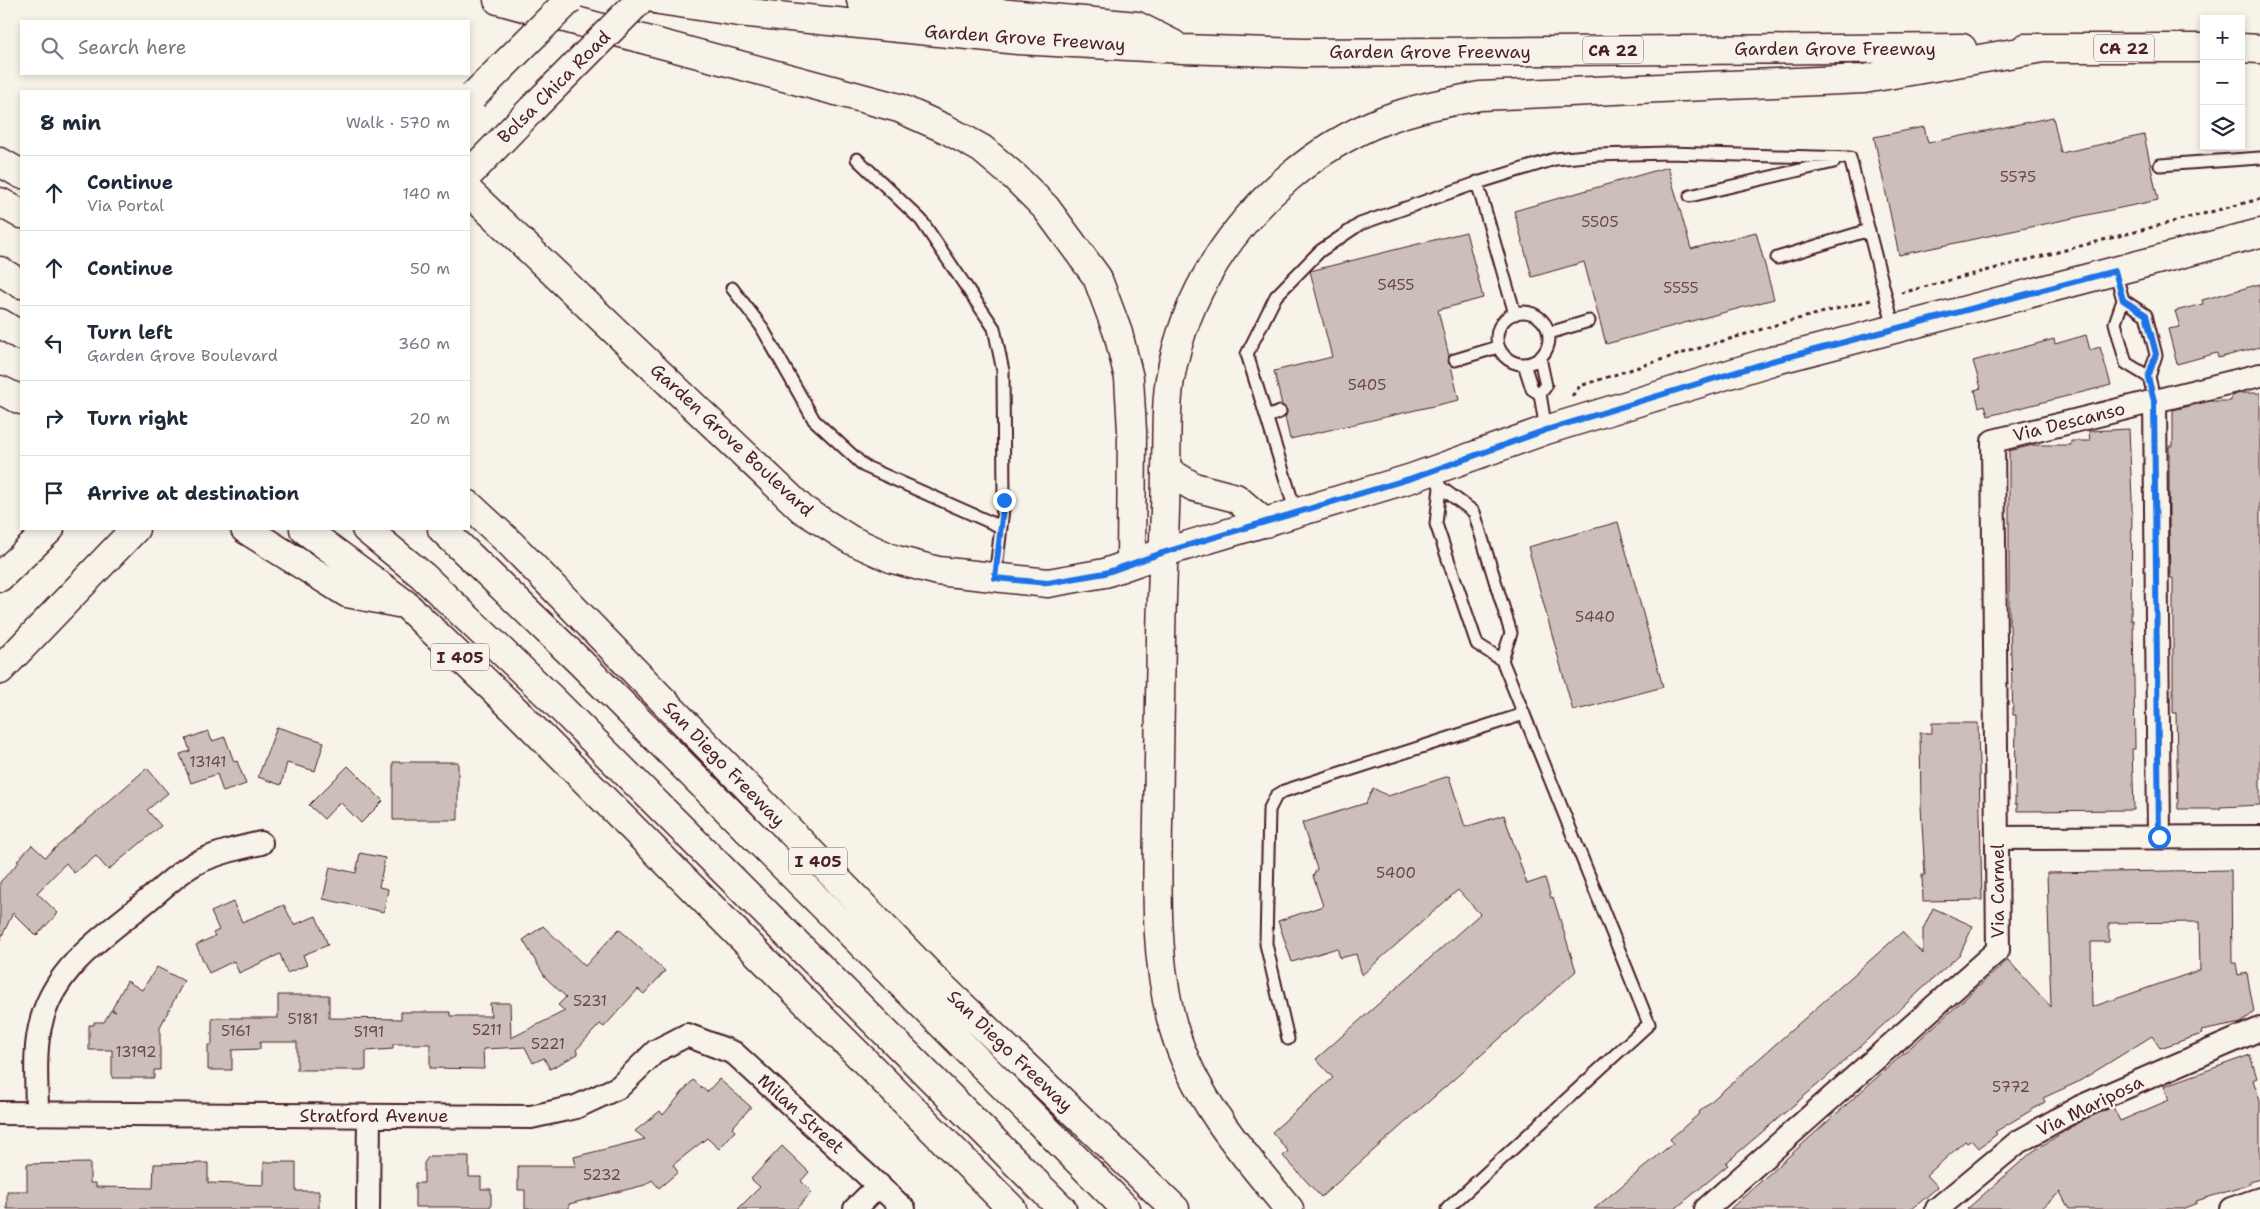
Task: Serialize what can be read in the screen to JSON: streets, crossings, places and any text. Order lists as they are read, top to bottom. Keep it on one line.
{"streets":{"main road":["Garden Grove Freeway","CA 22","Bolsa Chica Road","Garden Grove Boulevard","I 405","San Diego Freeway"],"street":["Via Descanso","Via Carmel","Via Mariposa","Milan Street","Stratford Avenue"]},"crossings":[["Via Descanso","Via Carmel"],["Milan Street","Stratford Avenue"]],"house_numbers":["5575","5505","5455","5555","5405","5440","13141","5400","5231","5181","5211","5161","5191","5221","13192","5772","5232"],"page":{"map_buttons":["+","−"],"search":"Search here","heading":["8 min","Walk · 570 m"],"list":[["Continue","Via Portal","140 m"],["Continue","50 m"],["Turn left","Garden Grove Boulevard","360 m"],["Turn right","20 m"],"Arrive at destination"]}}
